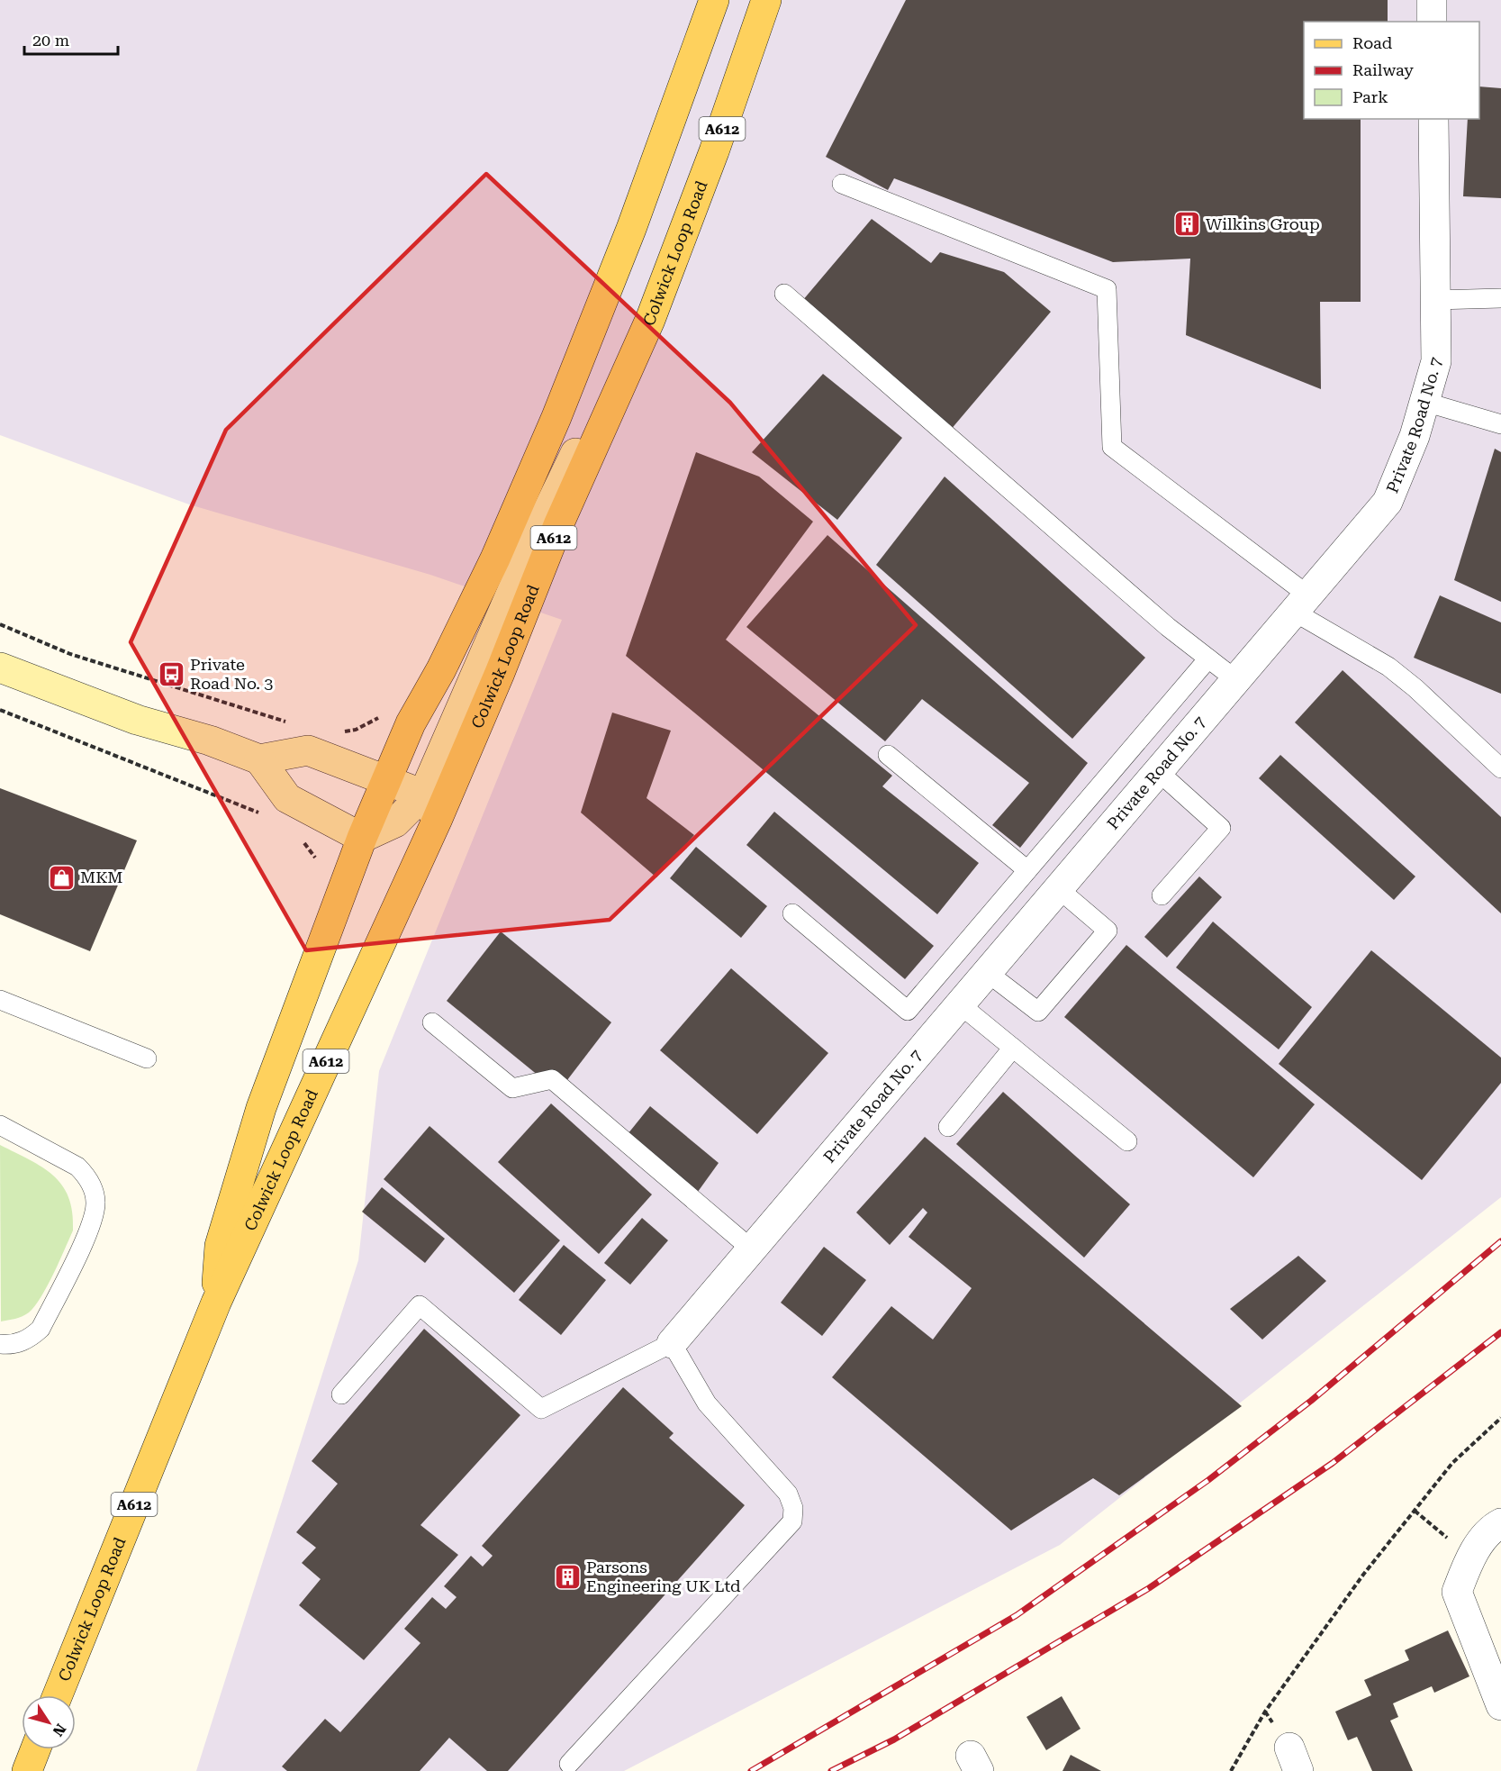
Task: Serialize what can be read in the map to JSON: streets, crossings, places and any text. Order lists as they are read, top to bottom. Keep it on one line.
{"streets":{"main road":["A612","Colwick Loop Road"],"street":["Private Road No. 7"]},"places":{"building":["Wilkins Group","Parsons Engineering UK Ltd"],"bus stop":["Private Road No. 3"],"shop":["MKM"]},"legend":["Road","Railway","Park"],"scale_bar":"20 m","north":"bottom right"}
